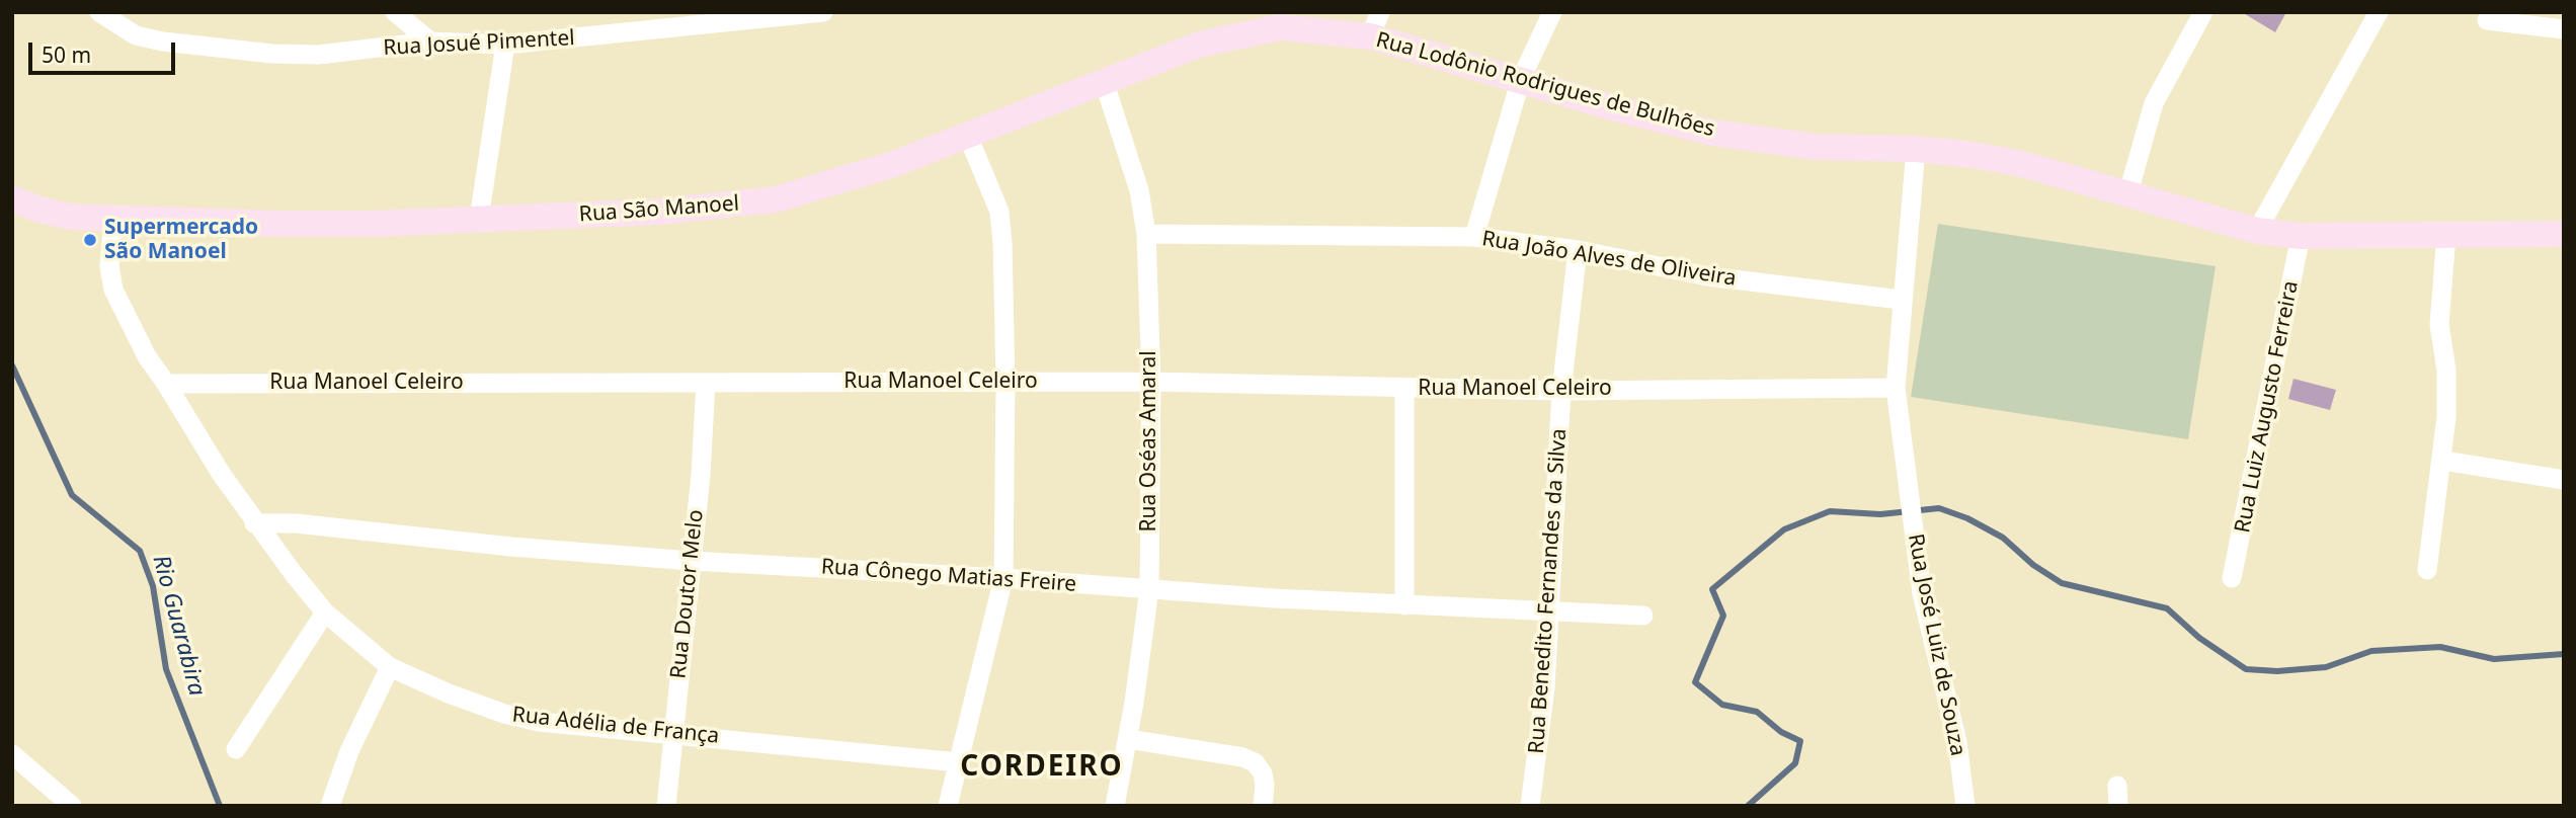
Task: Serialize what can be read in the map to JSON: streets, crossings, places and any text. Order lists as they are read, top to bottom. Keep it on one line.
{"streets":{"main road":["Rua Lodônio Rodrigues de Bulhões","Rua São Manoel"],"street":["Rua Josué Pimentel","Rua João Alves de Oliveira","Rua Manoel Celeiro","Rua Luiz Augusto Ferreira","Rua Oséas Amaral","Rua Cônego Matias Freire","Rua Benedito Fernandes da Silva","Rua Doutor Melo","Rua José Luiz de Souza","Rua Adélia de França"]},"crossings":[["Rua Lodônio Rodrigues de Bulhões","Rua São Manoel"],["Rua Lodônio Rodrigues de Bulhões","Rua Luiz Augusto Ferreira"],["Rua Lodônio Rodrigues de Bulhões","Rua José Luiz de Souza"],["Rua São Manoel","Rua Oséas Amaral"],["Rua João Alves de Oliveira","Rua Oséas Amaral"],["Rua João Alves de Oliveira","Rua Benedito Fernandes da Silva"],["Rua João Alves de Oliveira","Rua José Luiz de Souza"],["Rua Manoel Celeiro","Rua Oséas Amaral"],["Rua Manoel Celeiro","Rua Benedito Fernandes da Silva"],["Rua Manoel Celeiro","Rua Doutor Melo"],["Rua Manoel Celeiro","Rua José Luiz de Souza"],["Rua Manoel Celeiro","Rua Adélia de França"],["Rua Oséas Amaral","Rua Cônego Matias Freire"],["Rua Cônego Matias Freire","Rua Benedito Fernandes da Silva"],["Rua Cônego Matias Freire","Rua Doutor Melo"],["Rua Cônego Matias Freire","Rua Adélia de França"],["Rua Doutor Melo","Rua Adélia de França"]],"districts":["CORDEIRO"],"water":["Rio Guarabira"],"places":["Supermercado São Manoel"],"scale_bar":"50 m"}
